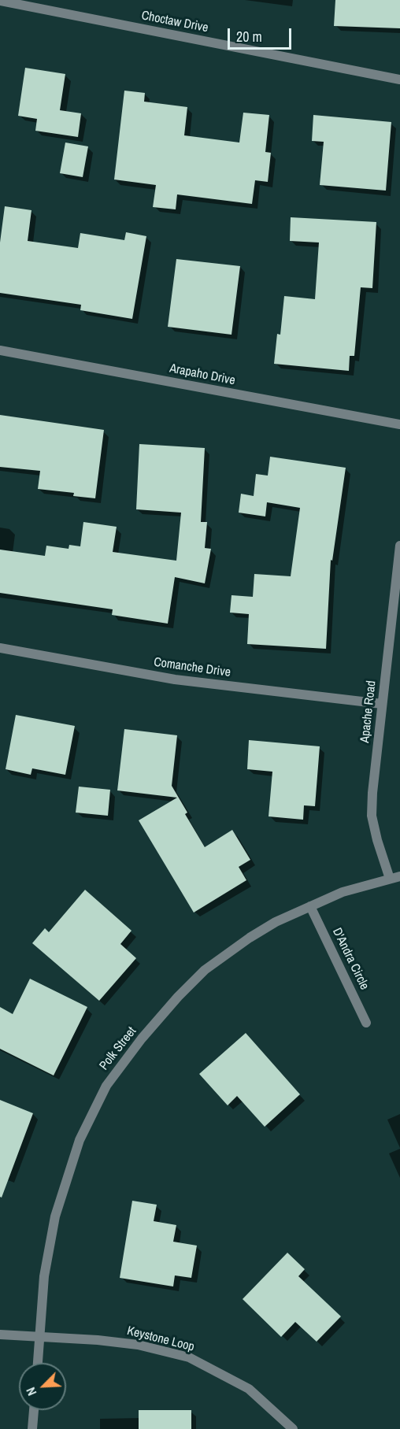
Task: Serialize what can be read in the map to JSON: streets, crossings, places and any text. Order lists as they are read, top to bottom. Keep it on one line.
{"streets":{"street":["Choctaw Drive","Arapaho Drive","Comanche Drive","Apache Road","D'Andra Circle","Polk Street","Keystone Loop"]},"crossings":[["Comanche Drive","Apache Road"],["Apache Road","Polk Street"],["D'Andra Circle","Polk Street"],["Polk Street","Keystone Loop"]],"scale_bar":"20 m","north":"bottom left"}
